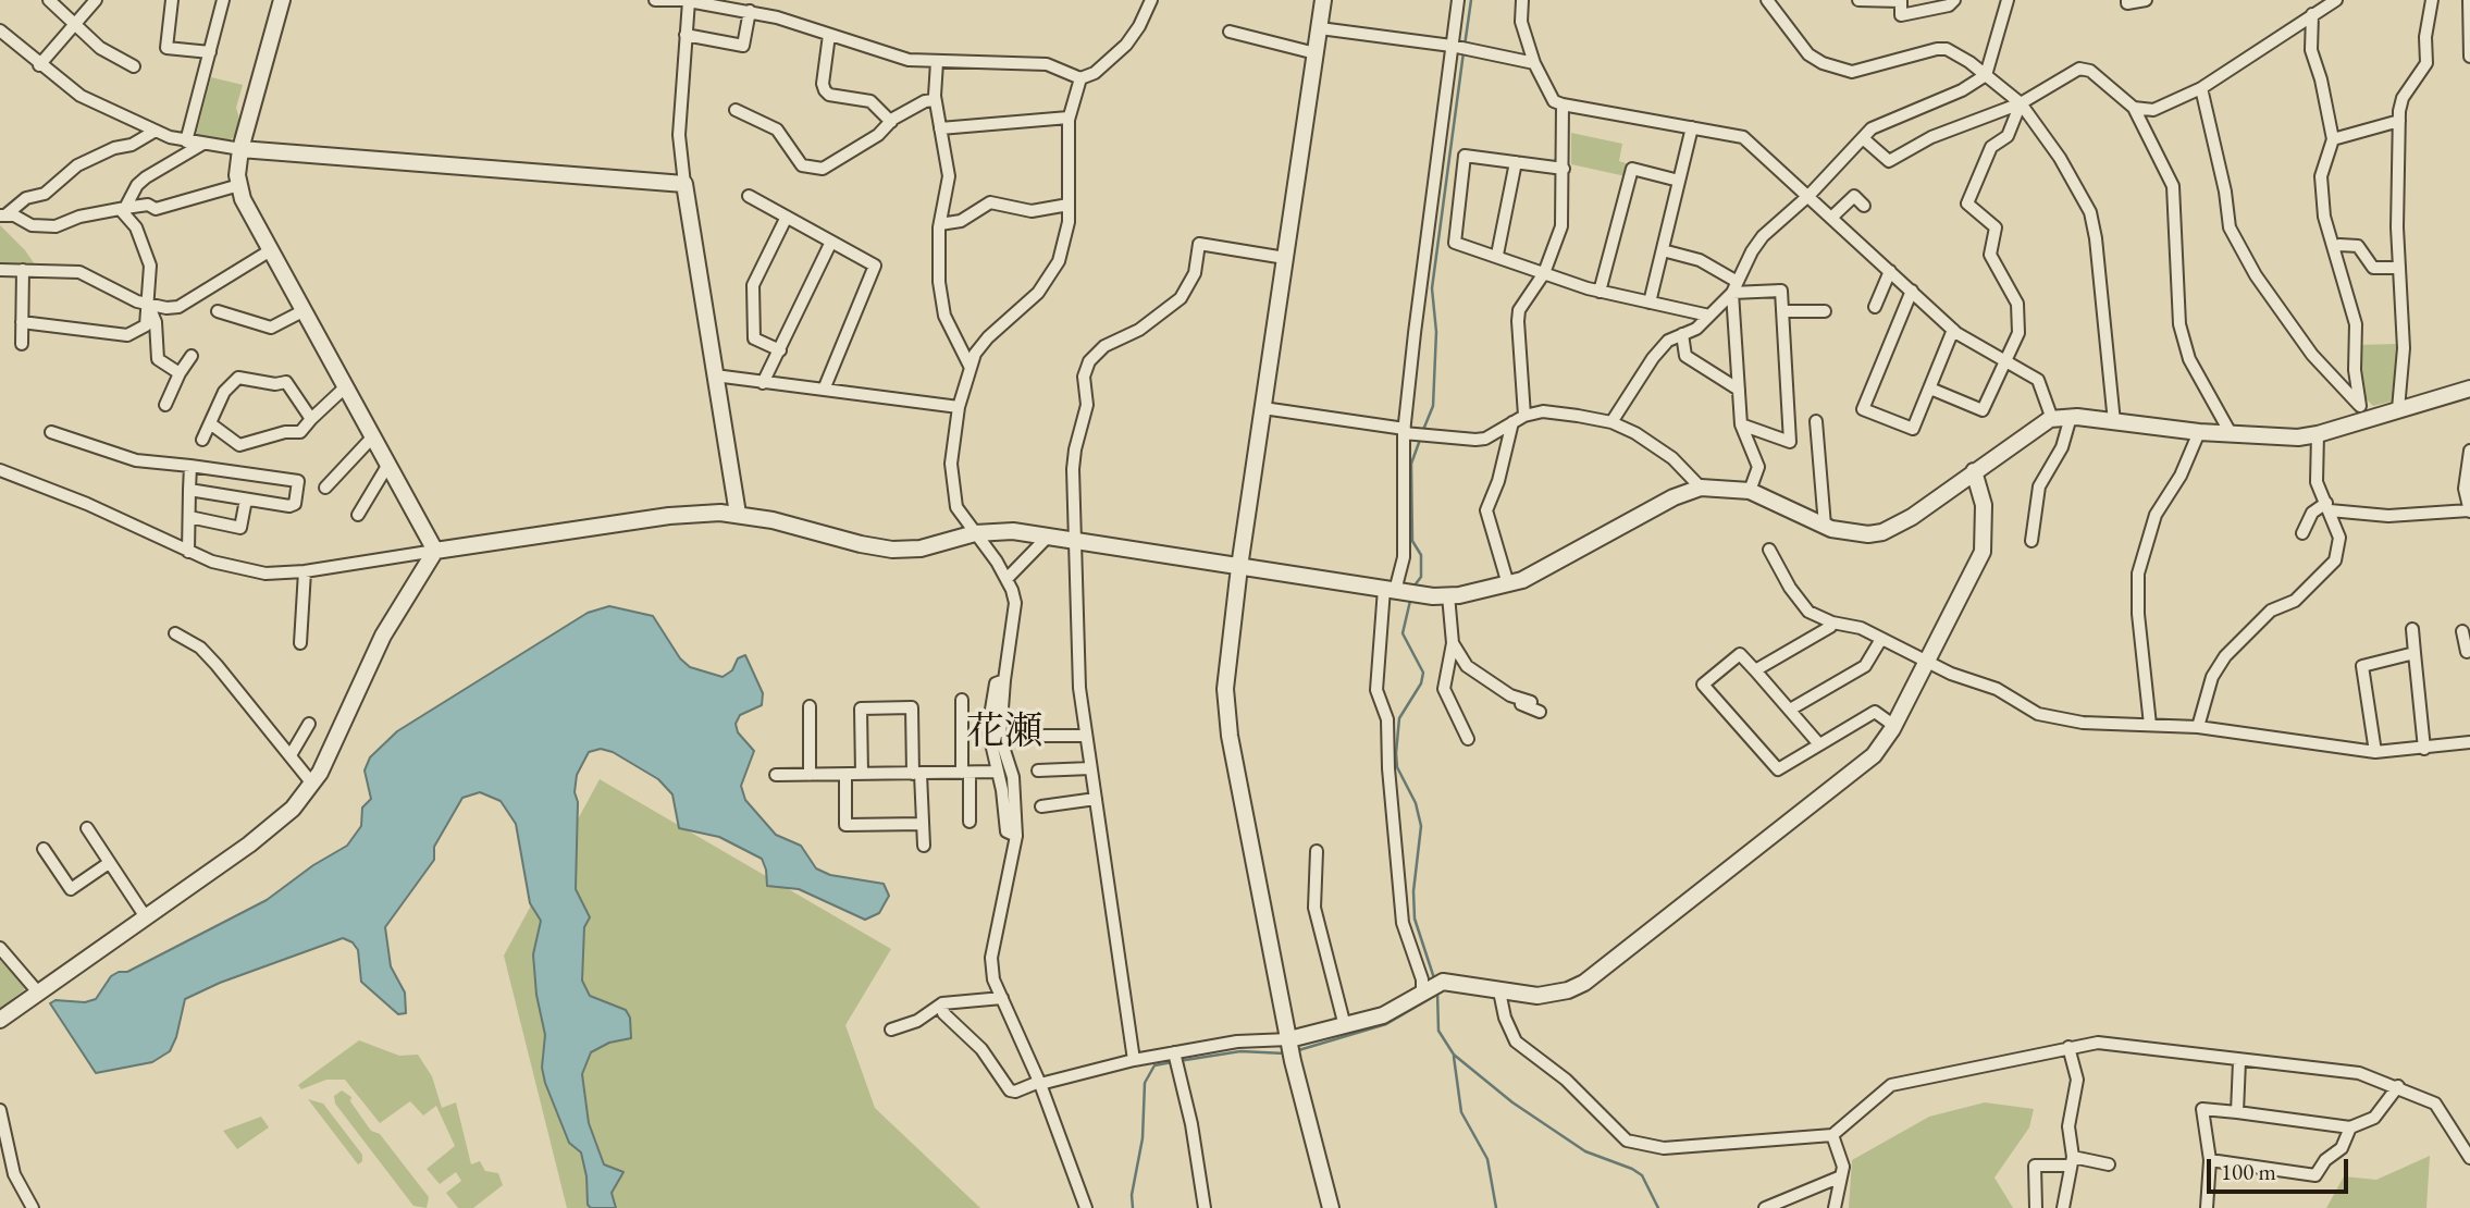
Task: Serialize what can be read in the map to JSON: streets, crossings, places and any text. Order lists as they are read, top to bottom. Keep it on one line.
{"districts":["花瀬"],"scale_bar":"100 m"}
